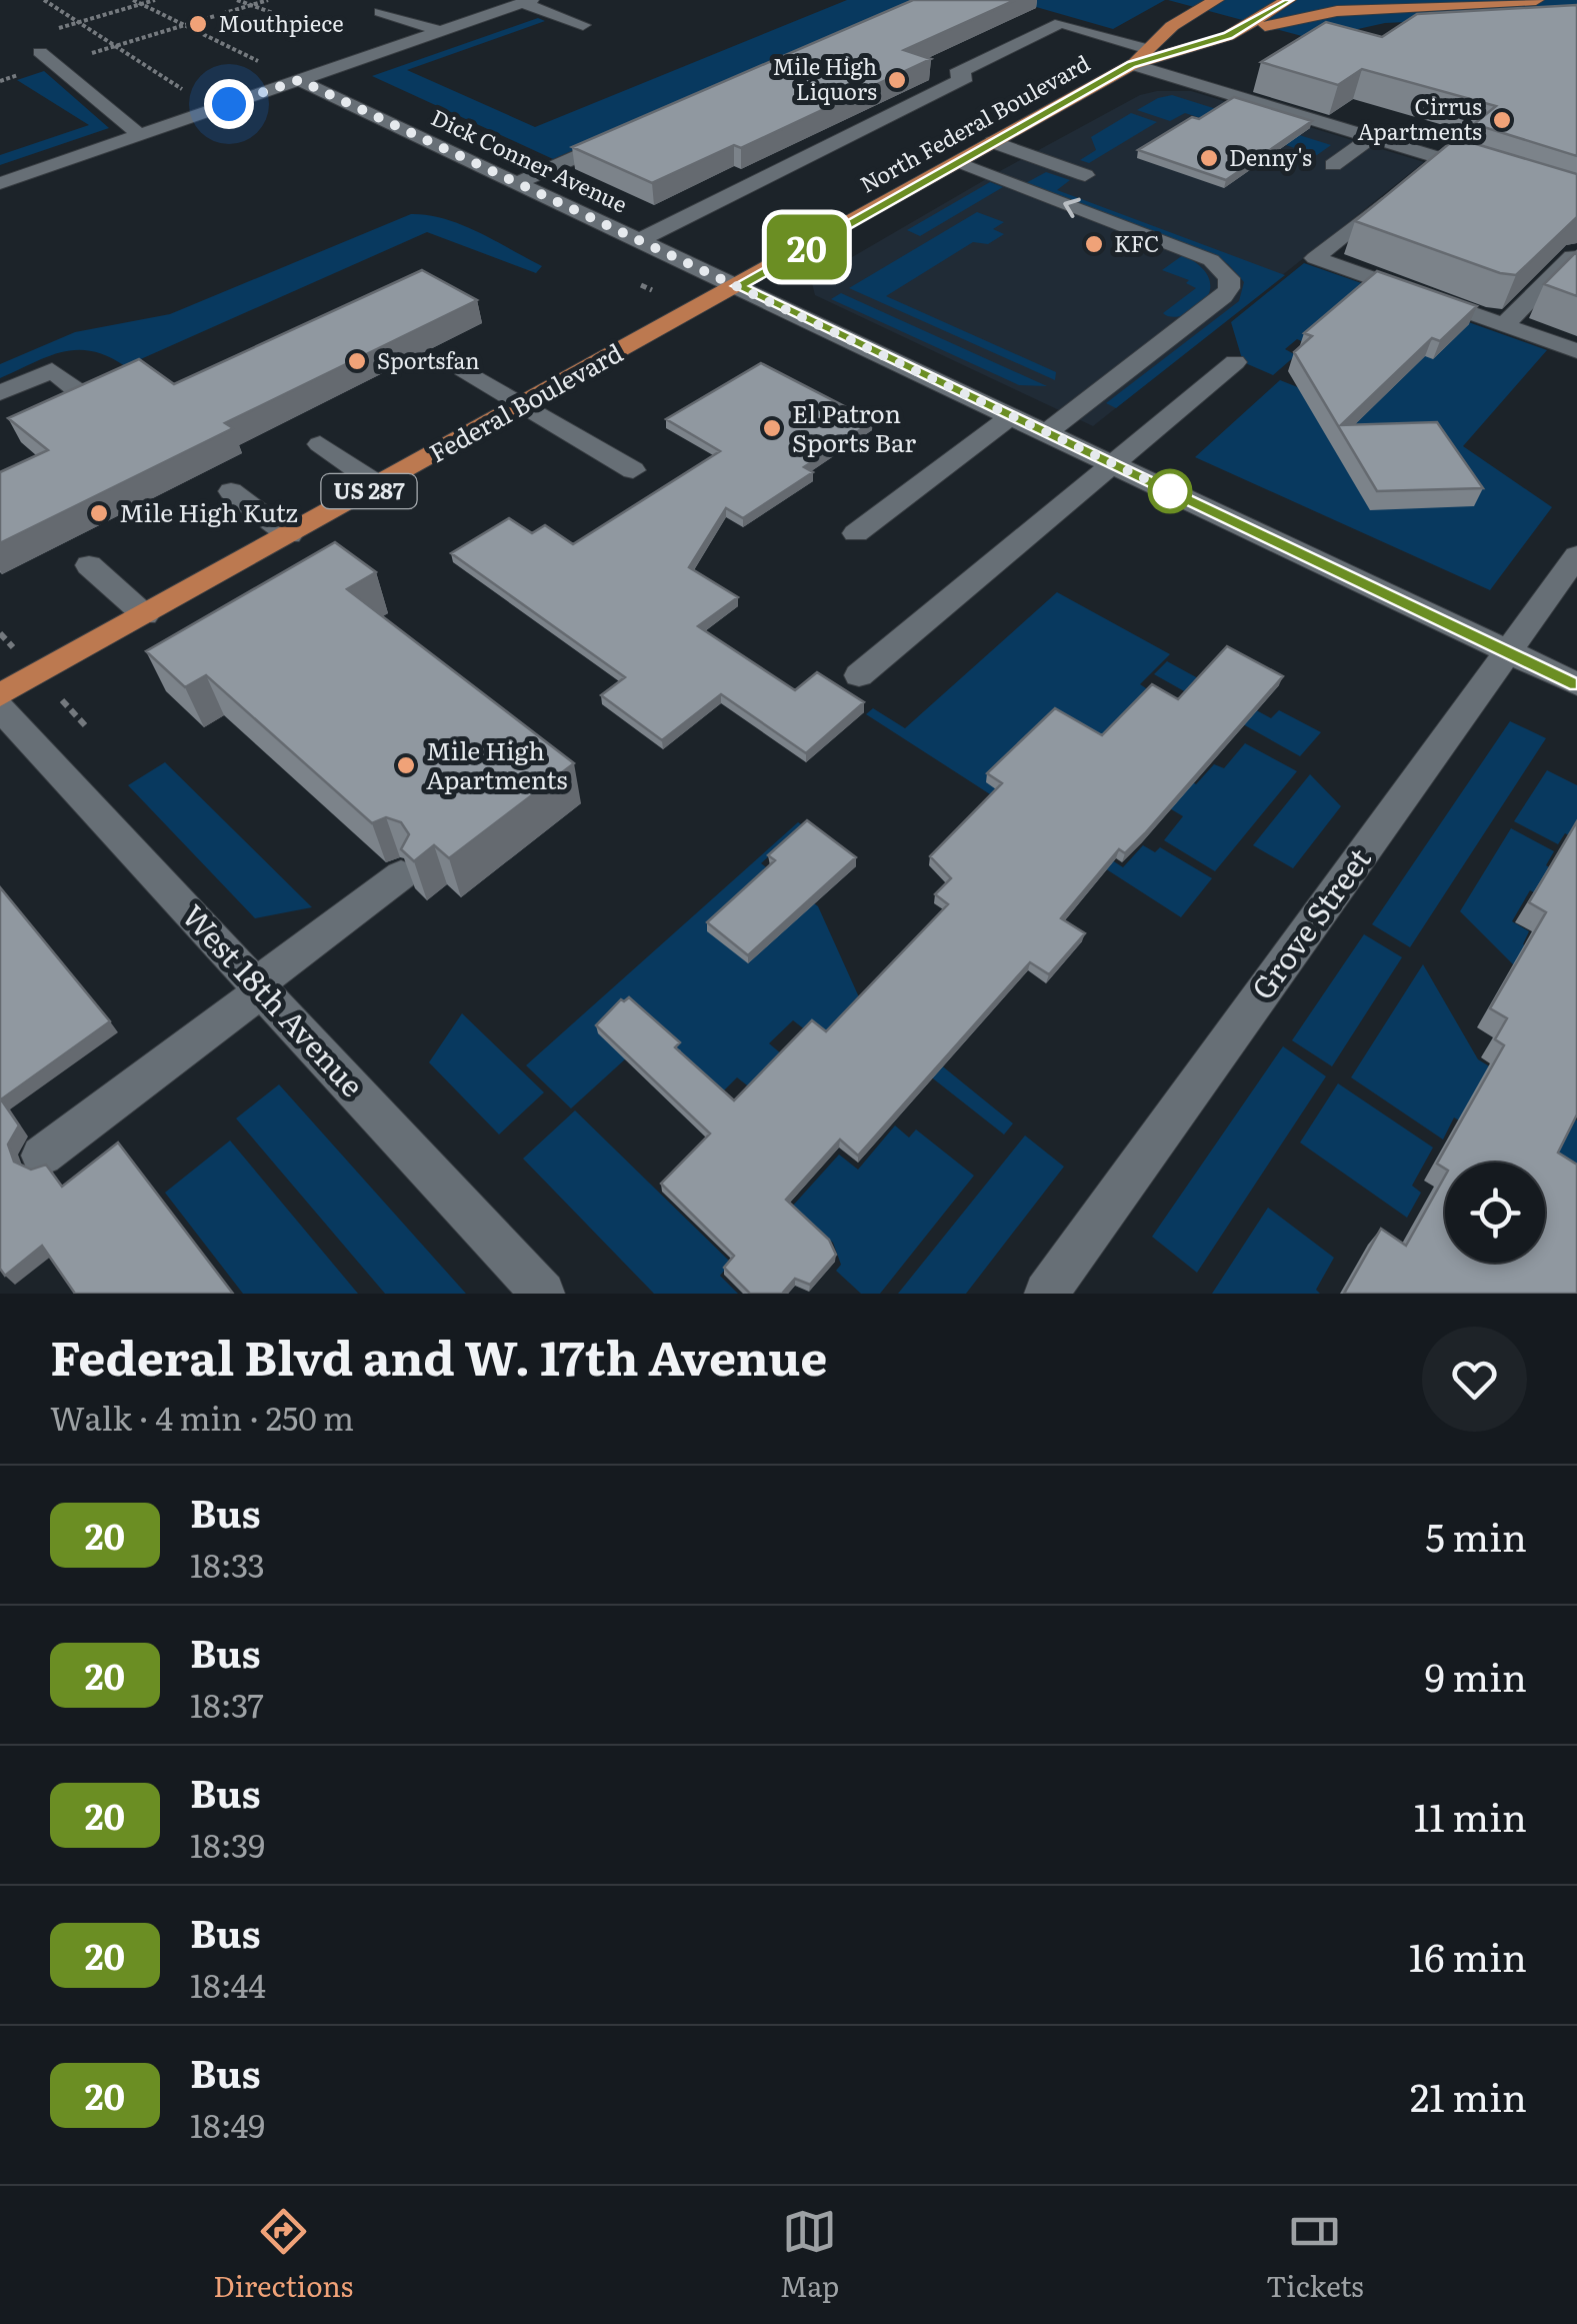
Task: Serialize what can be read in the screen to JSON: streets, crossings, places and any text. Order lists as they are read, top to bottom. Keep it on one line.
{"streets":{"main road":["North Federal Boulevard","Federal Boulevard","US 287"],"street":["Dick Conner Avenue","Grove Street","West 18th Avenue"]},"crossings":[["North Federal Boulevard","Dick Conner Avenue"],["North Federal Boulevard","Federal Boulevard"],["Dick Conner Avenue","Federal Boulevard"],["Dick Conner Avenue","Grove Street"]],"places":["Mouthpiece","Mile High Liquors","Cirrus Apartments","Denny's","KFC","Sportsfan","El Patron Sports Bar","Mile High Kutz","Mile High Apartments"],"lines":["bus line 20"],"page":{"on_map":"20","heading":["Federal Blvd and W. 17th Avenue","Walk · 4 min · 250 m"],"list":[{"mark":"20","name":"Bus","note":"18:33","value":"5 min"},{"mark":"20","name":"Bus","note":"18:37","value":"9 min"},{"mark":"20","name":"Bus","note":"18:39","value":"11 min"},{"mark":"20","name":"Bus","note":"18:44","value":"16 min"},{"mark":"20","name":"Bus","note":"18:49","value":"21 min"}],"tabs":["Directions","Map","Tickets"]}}
